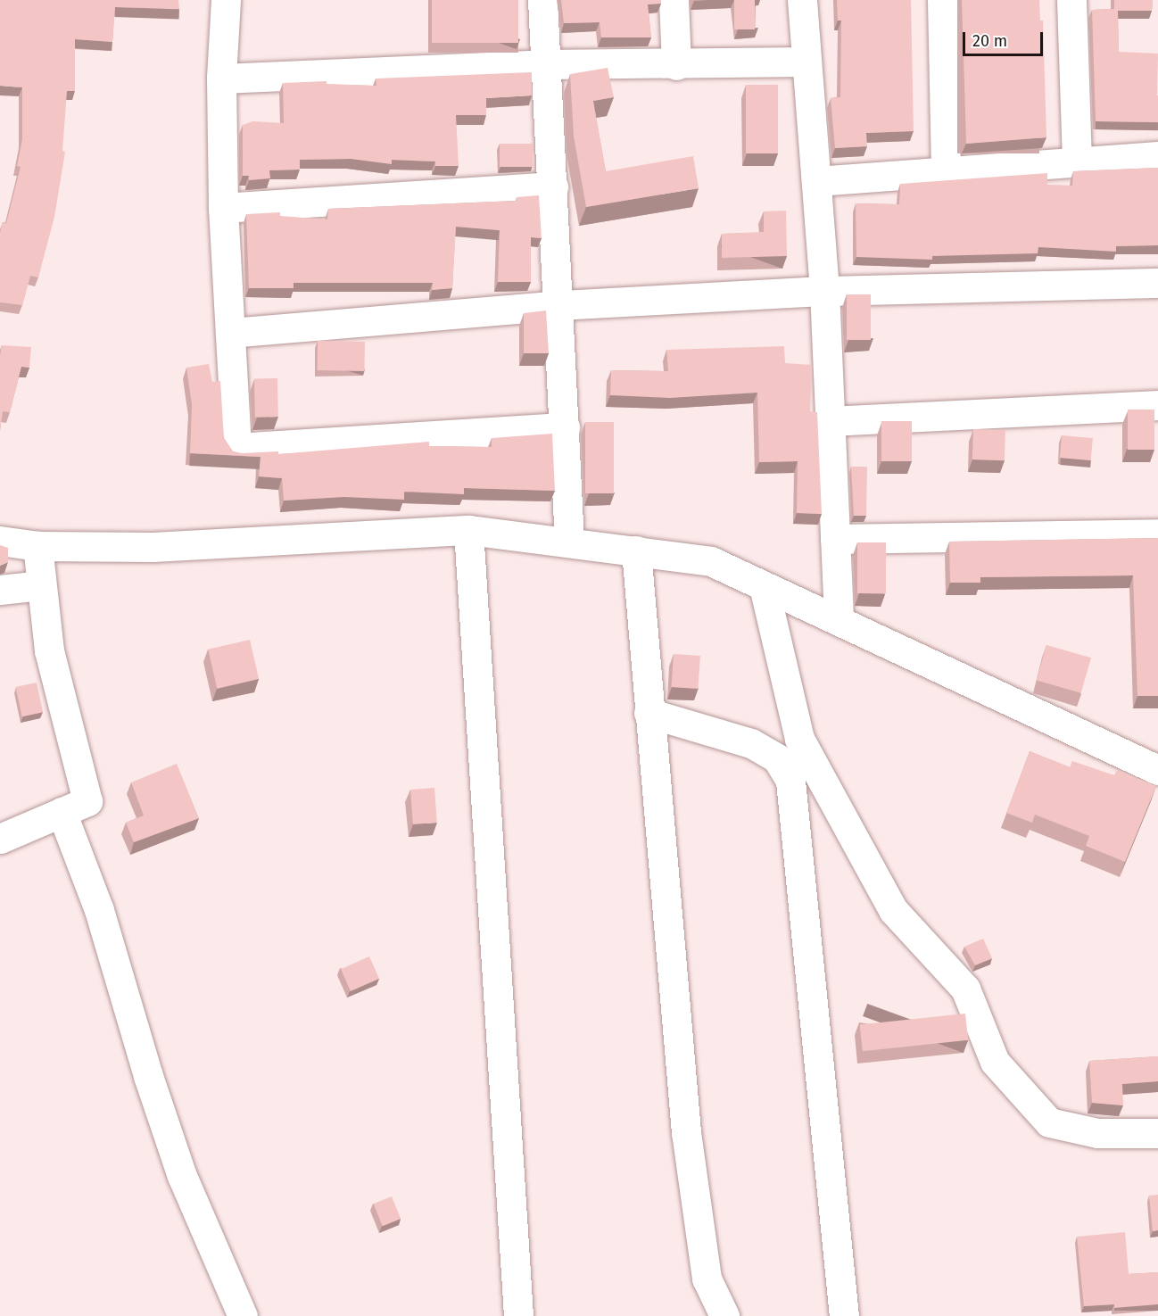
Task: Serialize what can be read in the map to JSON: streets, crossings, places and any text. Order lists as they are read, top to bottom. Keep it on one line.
{"scale_bar":"20 m"}
